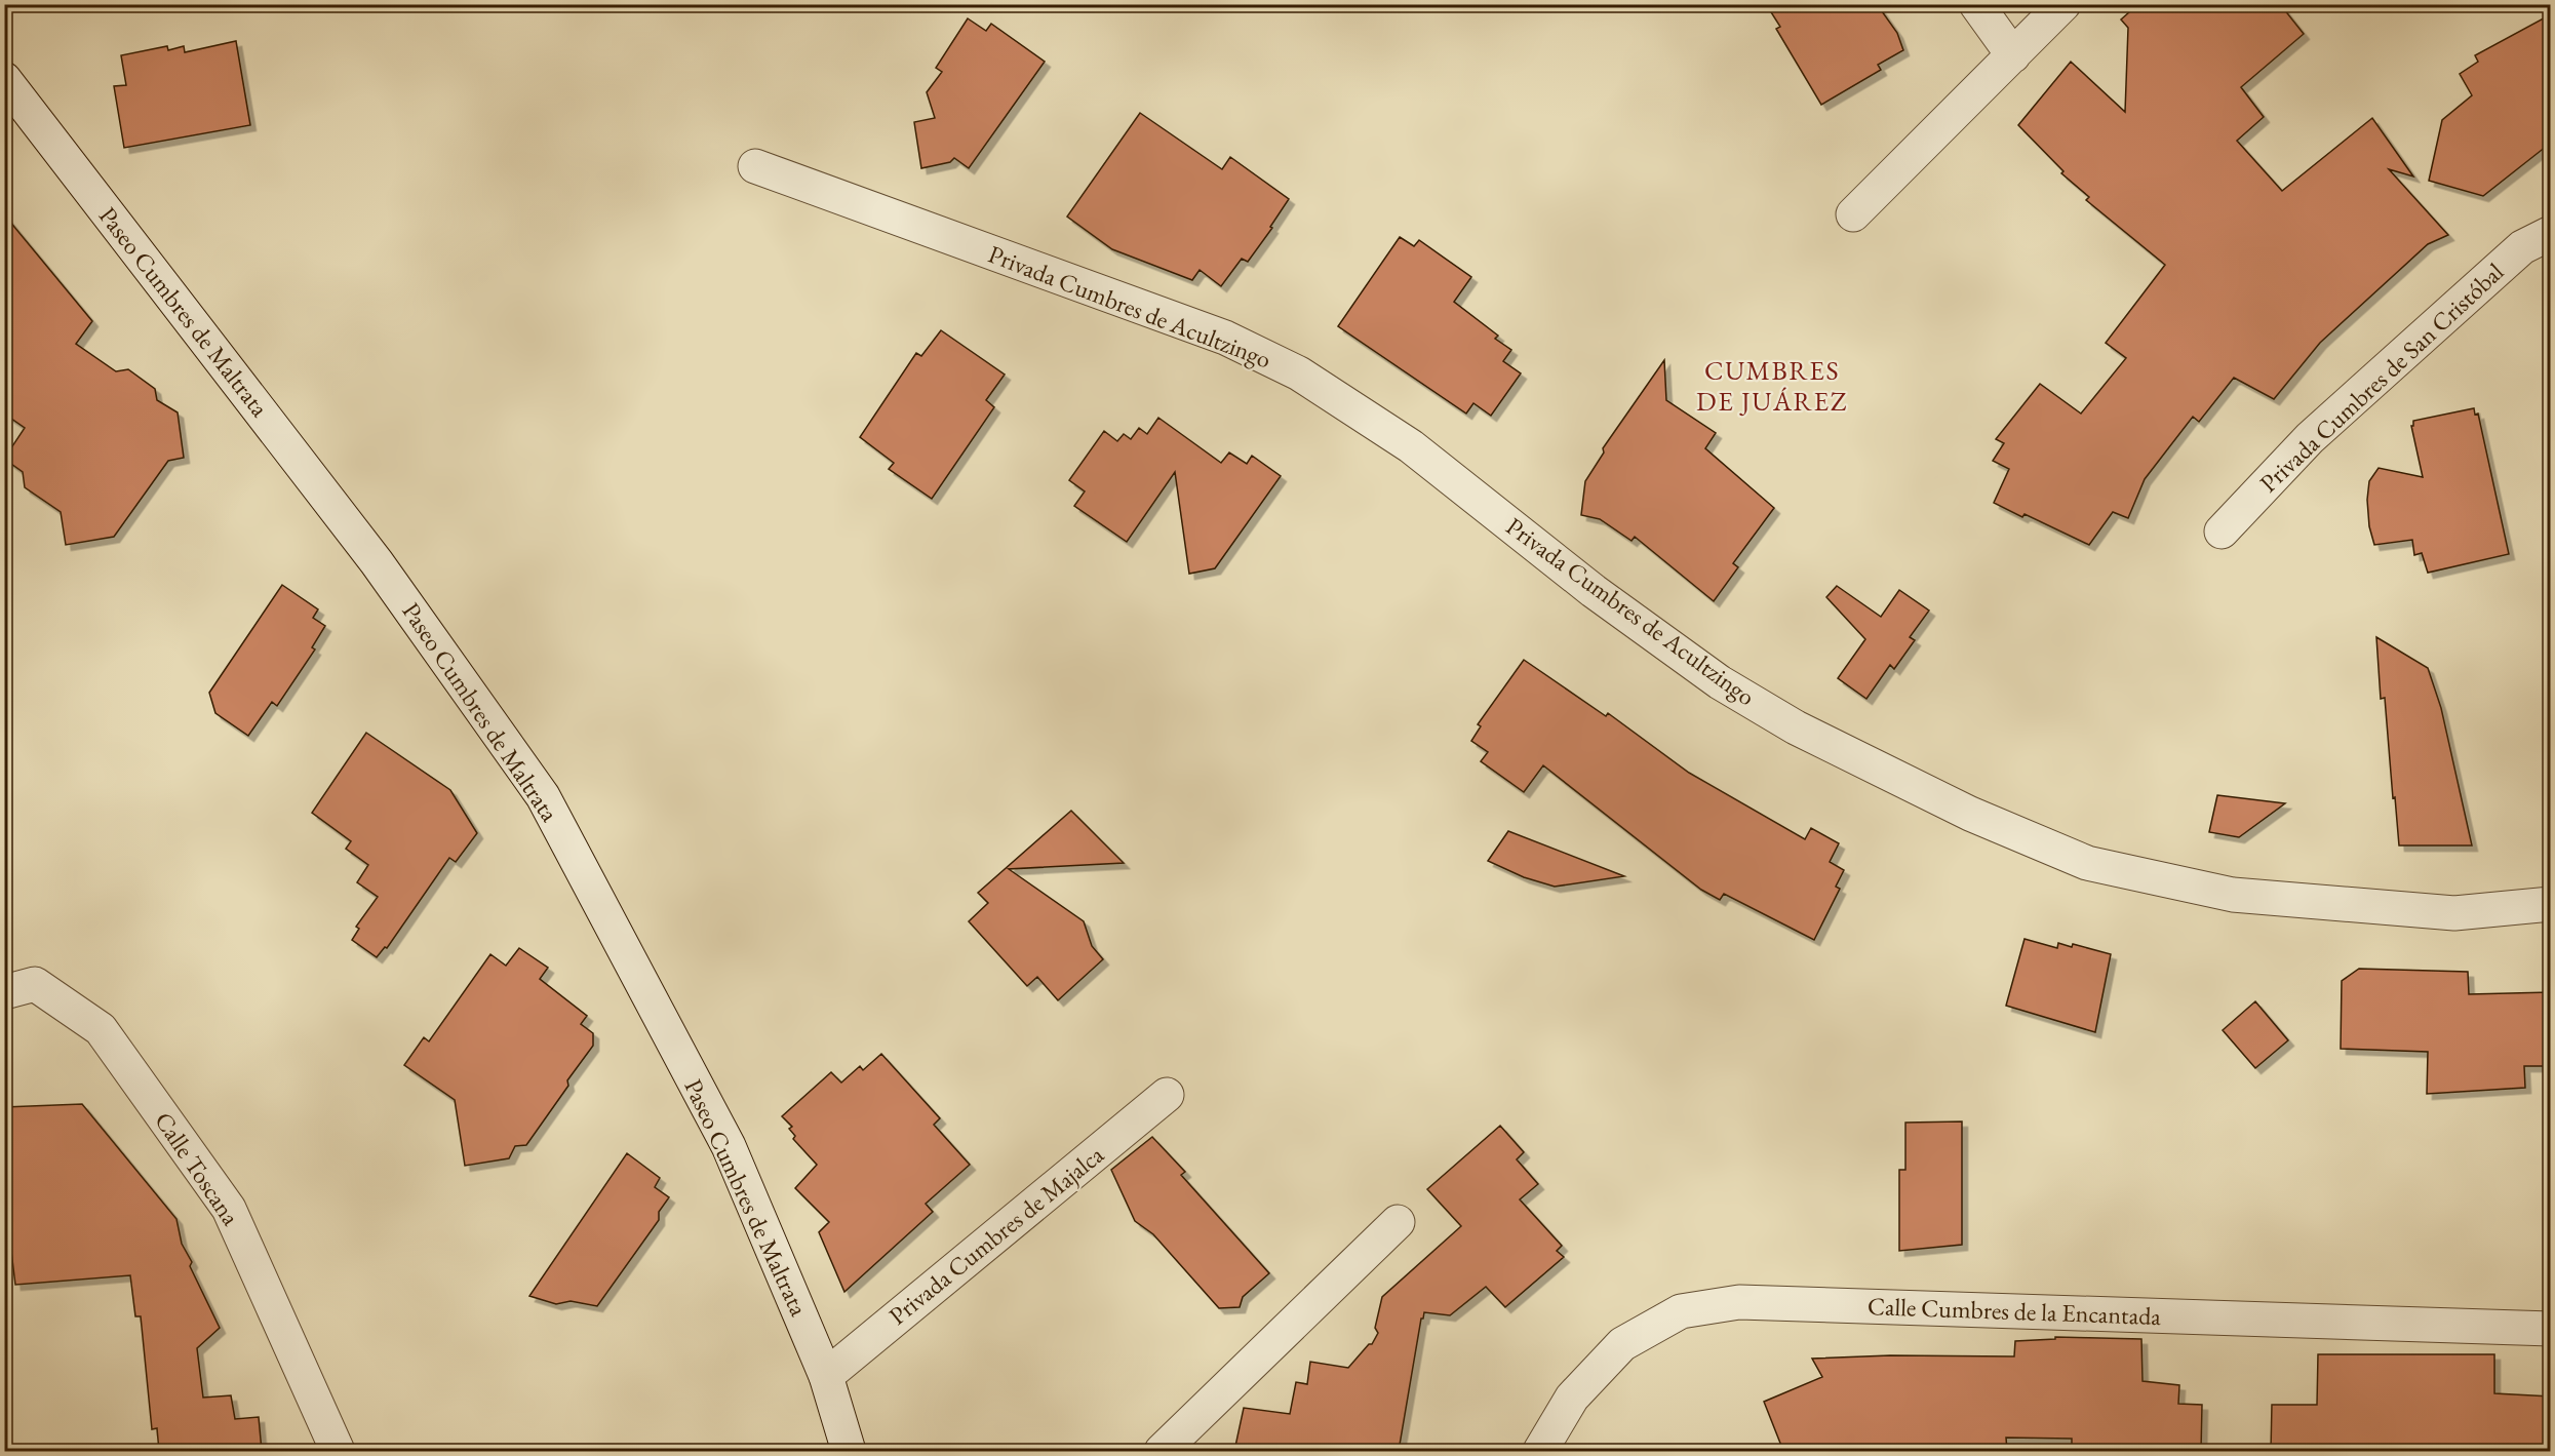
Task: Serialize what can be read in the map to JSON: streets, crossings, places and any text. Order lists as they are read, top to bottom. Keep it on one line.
{"streets":{"street":["Privada Cumbres de Acultzingo","Paseo Cumbres de Maltrata","Privada Cumbres de San Cristóbal","Calle Toscana","Privada Cumbres de Majalca","Calle Cumbres de la Encantada"]},"crossings":[["Paseo Cumbres de Maltrata","Privada Cumbres de Majalca"]],"districts":["CUMBRES DE JUÁREZ"]}
